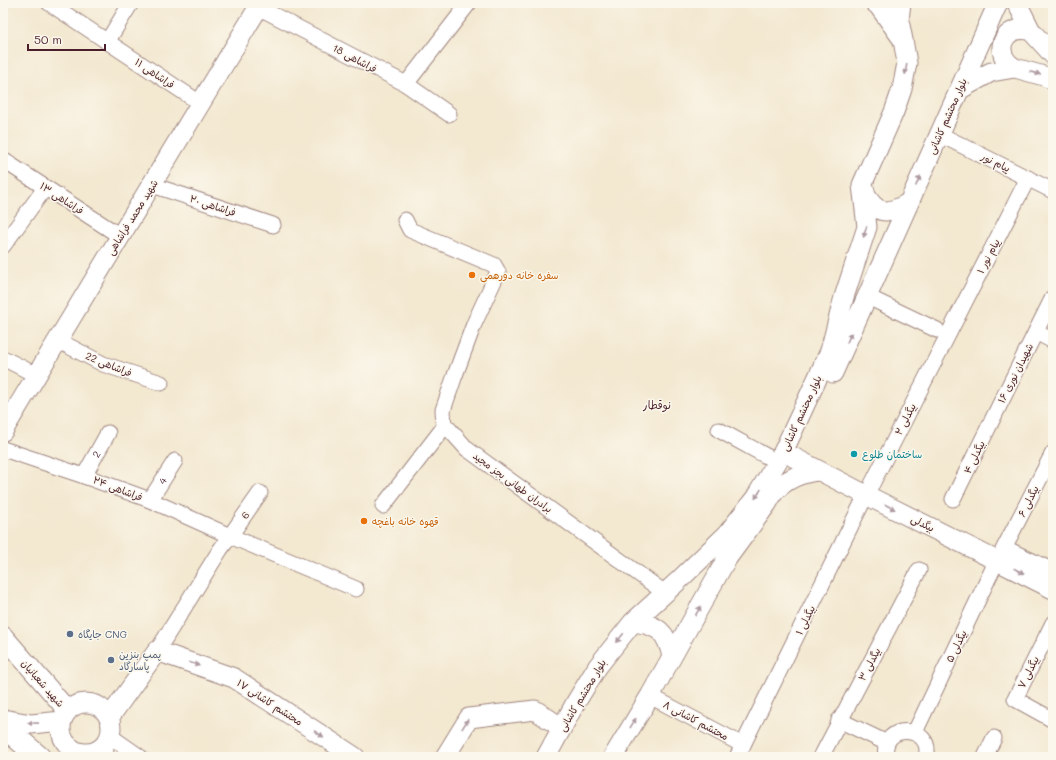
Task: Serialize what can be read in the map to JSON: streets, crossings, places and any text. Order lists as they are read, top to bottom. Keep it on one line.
{"streets":{"main road":["بلوار محتشم کاشانی","شهید محمد فراشاهی","بیگدلی","شهید شعبانیان","محتشم کاشانی ۱۷"],"street":["فراشاهی 18","فراشاهی ۱۱","پیام نور","فراشاهی ۱۳","فراشاهی ۲۰","پیام نور ۱","فراشاهی 22","شهیدان نوری ۱۶","بیگدلی ۲","2","بیگدلی ۴","4","برادران طهانی بجز مجید","فراشاهی ۲۴","بیگدلی ۶","6","بیگدلی ۱","بیگدلی ۵","بیگدلی ۳","بیگدلی ۷","محتشم کاشانی ۸"]},"crossings":[["فراشاهی 18","شهید محمد فراشاهی"],["فراشاهی ۱۱","شهید محمد فراشاهی"],["بلوار محتشم کاشانی","پیام نور"],["بلوار محتشم کاشانی","برادران طهانی بجز مجید"],["بلوار محتشم کاشانی","بیگدلی"],["بلوار محتشم کاشانی","محتشم کاشانی ۸"],["پیام نور","پیام نور ۱"],["فراشاهی ۱۳","شهید محمد فراشاهی"],["فراشاهی ۲۰","شهید محمد فراشاهی"],["شهید محمد فراشاهی","فراشاهی 22"],["پیام نور ۱","بیگدلی ۲"],["شهیدان نوری ۱۶","بیگدلی ۴"],["بیگدلی ۲","بیگدلی"],["بیگدلی ۲","بیگدلی ۱"],["2","فراشاهی ۲۴"],["4","فراشاهی ۲۴"],["فراشاهی ۲۴","6"],["بیگدلی ۶","بیگدلی"],["بیگدلی ۶","بیگدلی ۵"],["بیگدلی","بیگدلی ۱"],["بیگدلی","بیگدلی ۵"],["بیگدلی ۱","محتشم کاشانی ۸"]],"one_way":["محتشم کاشانی ۱۷"],"districts":["نوقطار"],"places":["سفره خانه دورهمی","ساختمان طلوع","قهوه خانه باغچه","جایگاه CNG","پمپ بنزین پاسارگاد"],"scale_bar":"50 m"}
